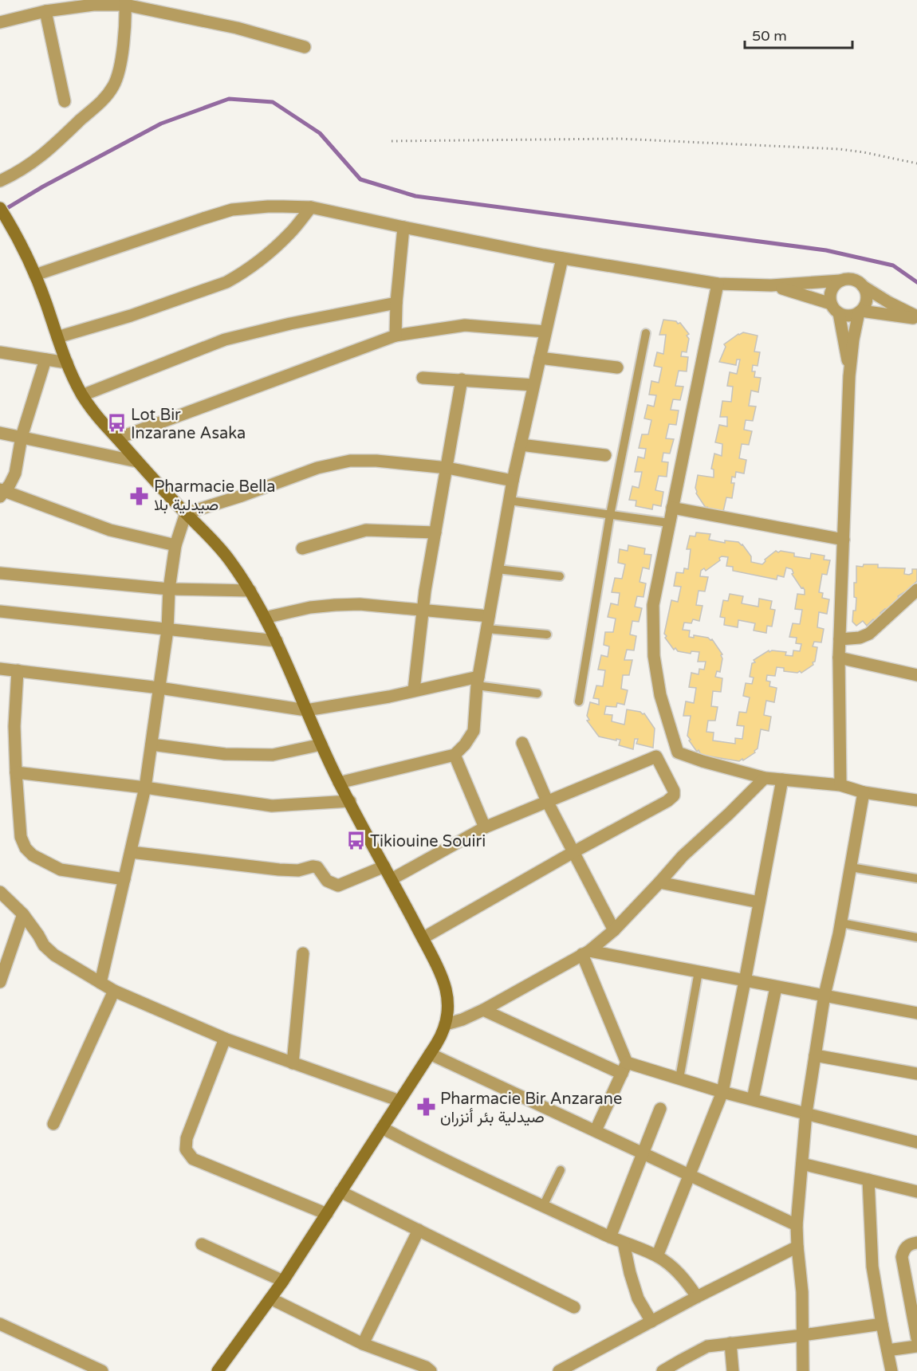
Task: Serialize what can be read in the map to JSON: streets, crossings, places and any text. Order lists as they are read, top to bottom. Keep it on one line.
{"places":{"bus stop":["Lot Bir Inzarane Asaka","Tikiouine Souiri"],"pharmacy":["Pharmacie Bella صيدلية بلا","Pharmacie Bir Anzarane صيدلية بئر أنزران"]},"scale_bar":"50 m"}
